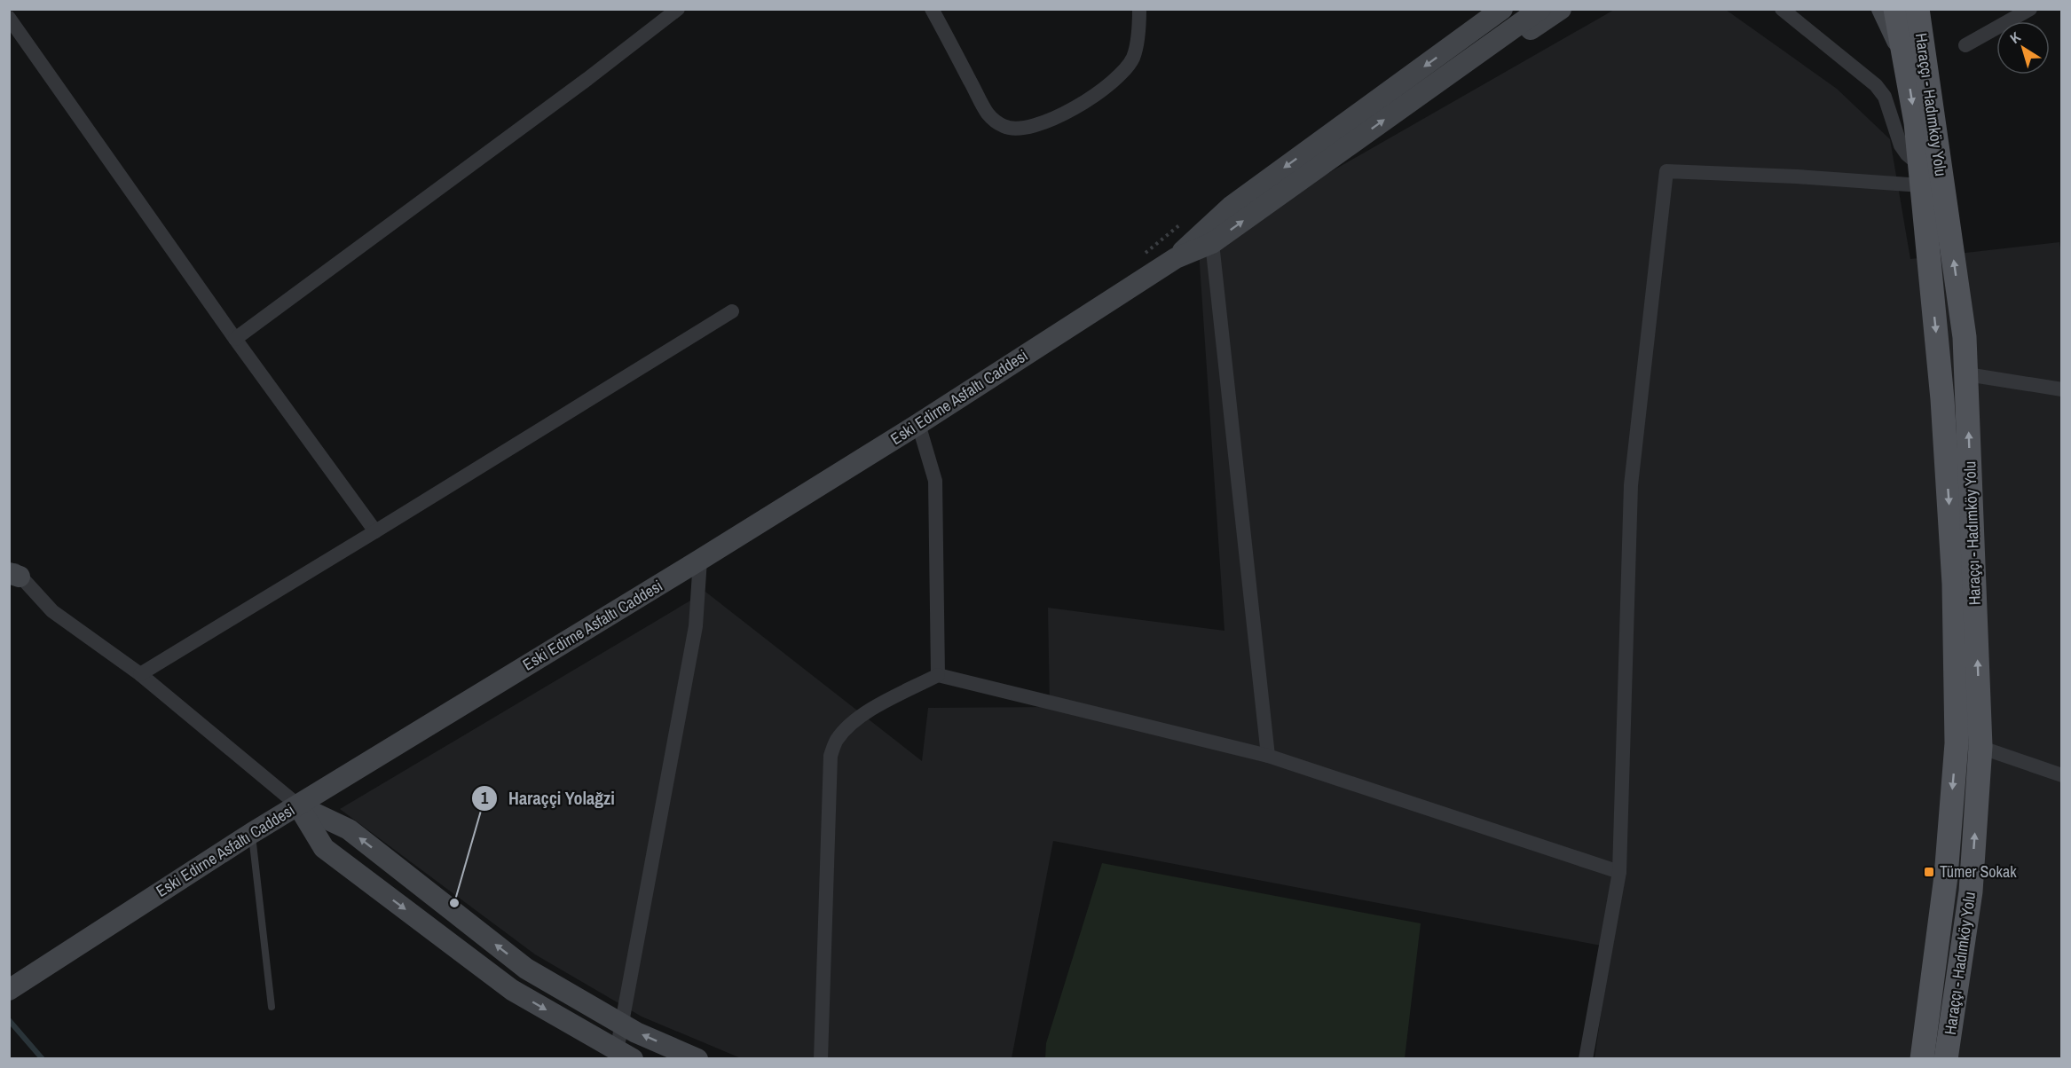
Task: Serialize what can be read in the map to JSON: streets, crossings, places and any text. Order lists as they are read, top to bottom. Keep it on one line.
{"streets":{"main road":["Haraççı - Hadımköy Yolu","Eski Edirne Asfaltı Caddesi"]},"places":{"transit":["Tümer Sokak"],"other":["Haraççi Yolağzi"]},"north":"top left"}
